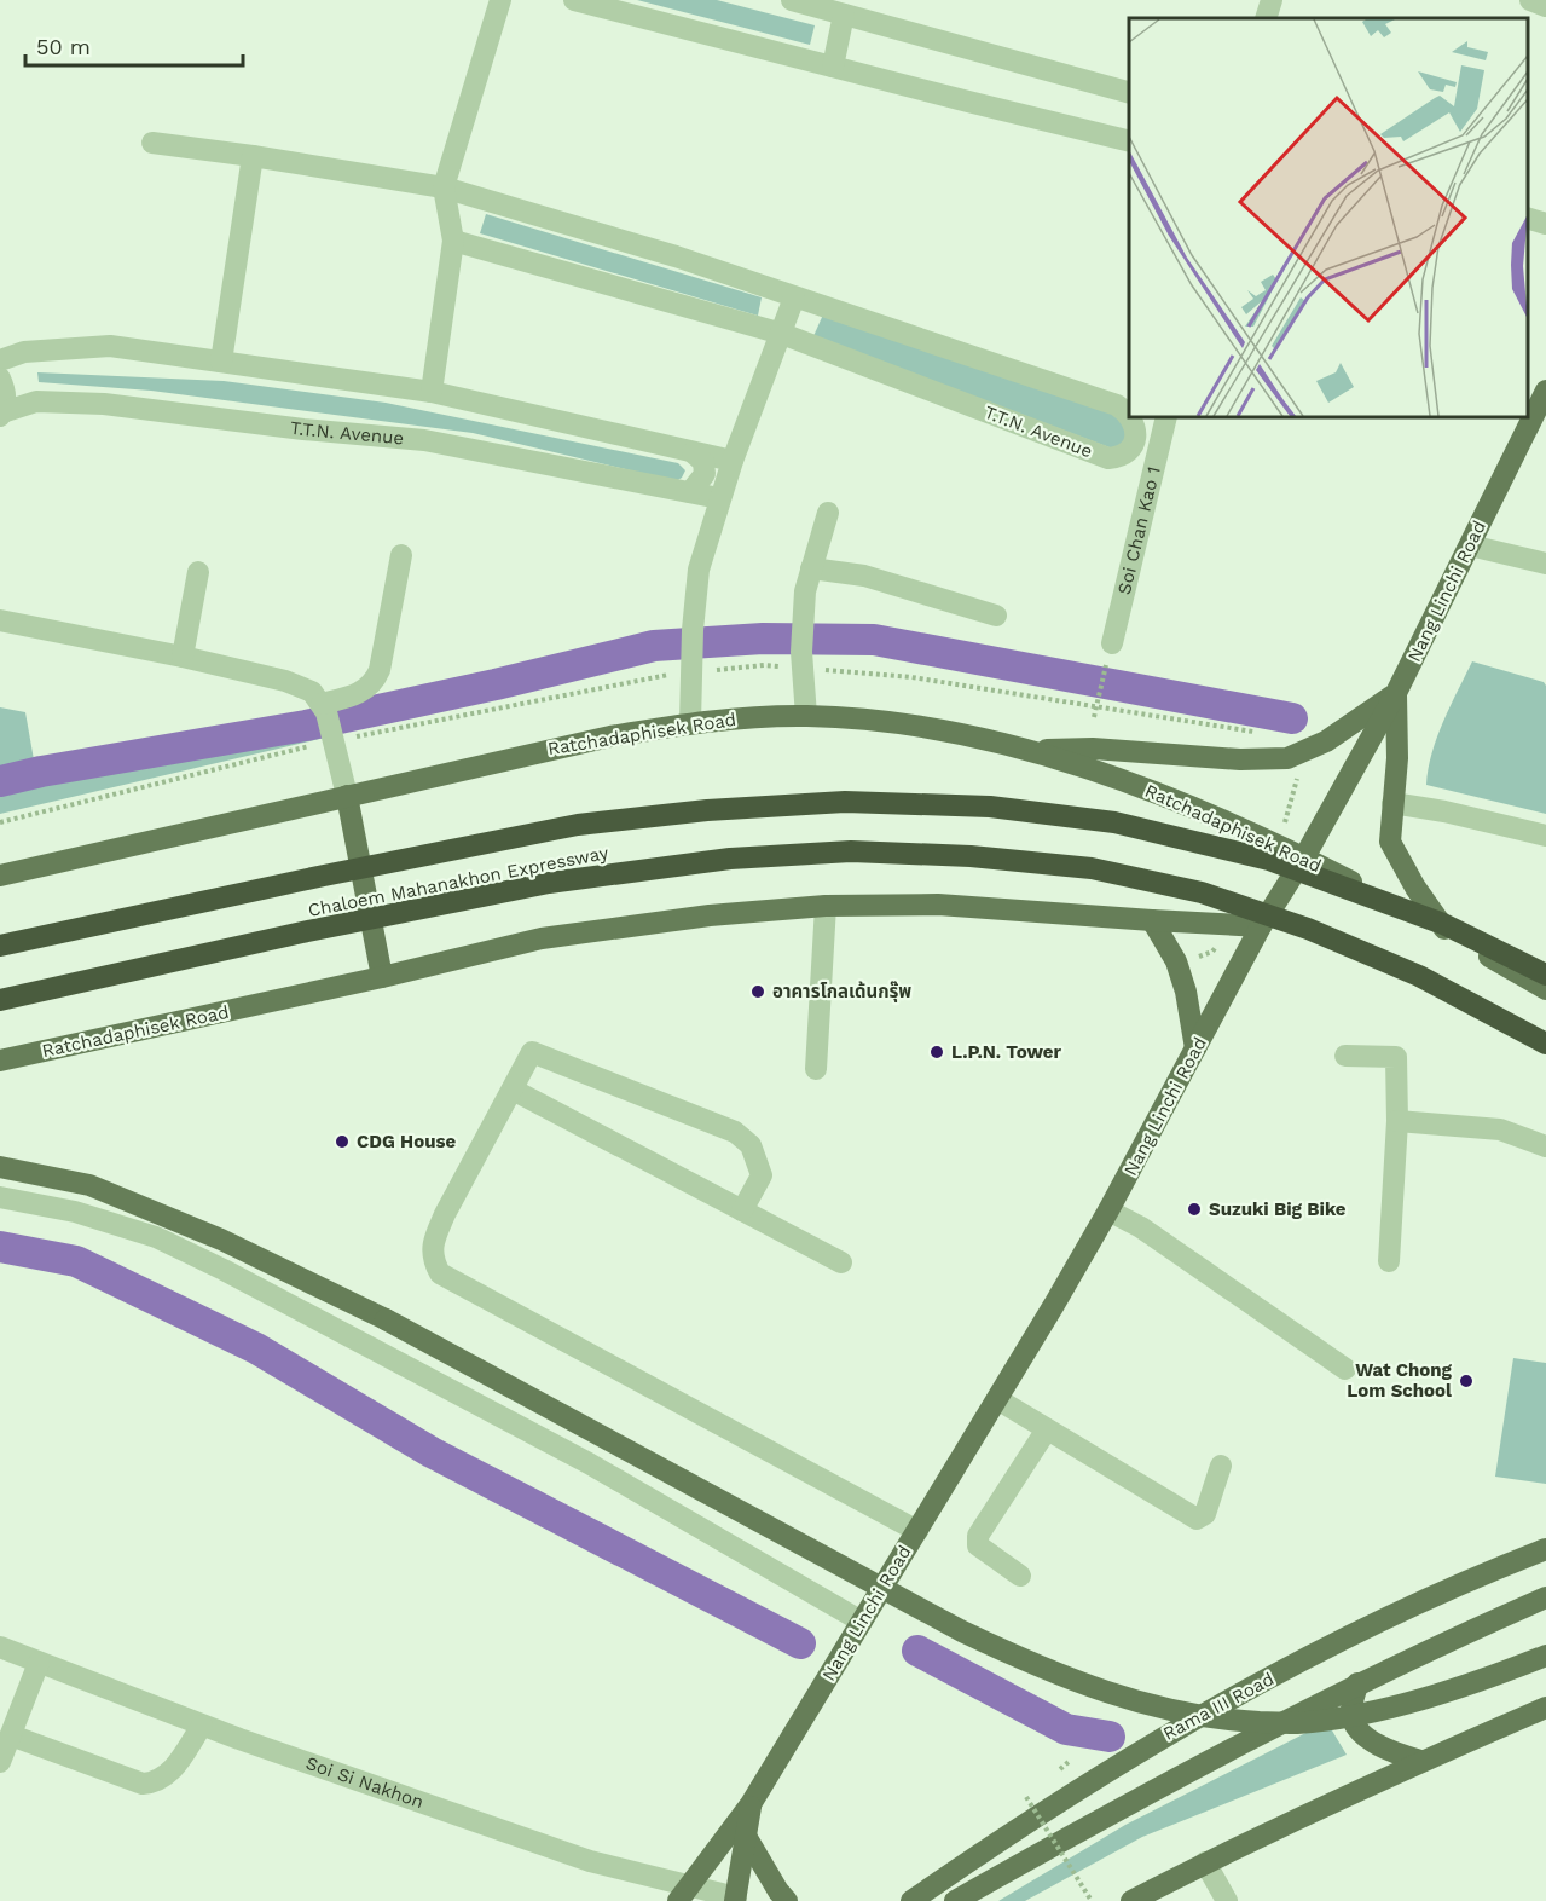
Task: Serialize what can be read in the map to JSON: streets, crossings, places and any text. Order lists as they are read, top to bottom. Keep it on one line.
{"streets":{"highway":["Chaloem Mahanakhon Expressway"],"main road":["Nang Linchi Road","Ratchadaphisek Road","Rama III Road"],"street":["T.T.N. Avenue","Soi Chan Kao 1","Soi Si Nakhon"]},"crossings":[["Nang Linchi Road","Ratchadaphisek Road"],["Nang Linchi Road","Soi Si Nakhon"]],"places":["อาคารโกลเด้นกรุ๊พ","L.P.N. Tower","CDG House","Suzuki Big Bike","Wat Chong Lom School"],"scale_bar":"50 m"}
